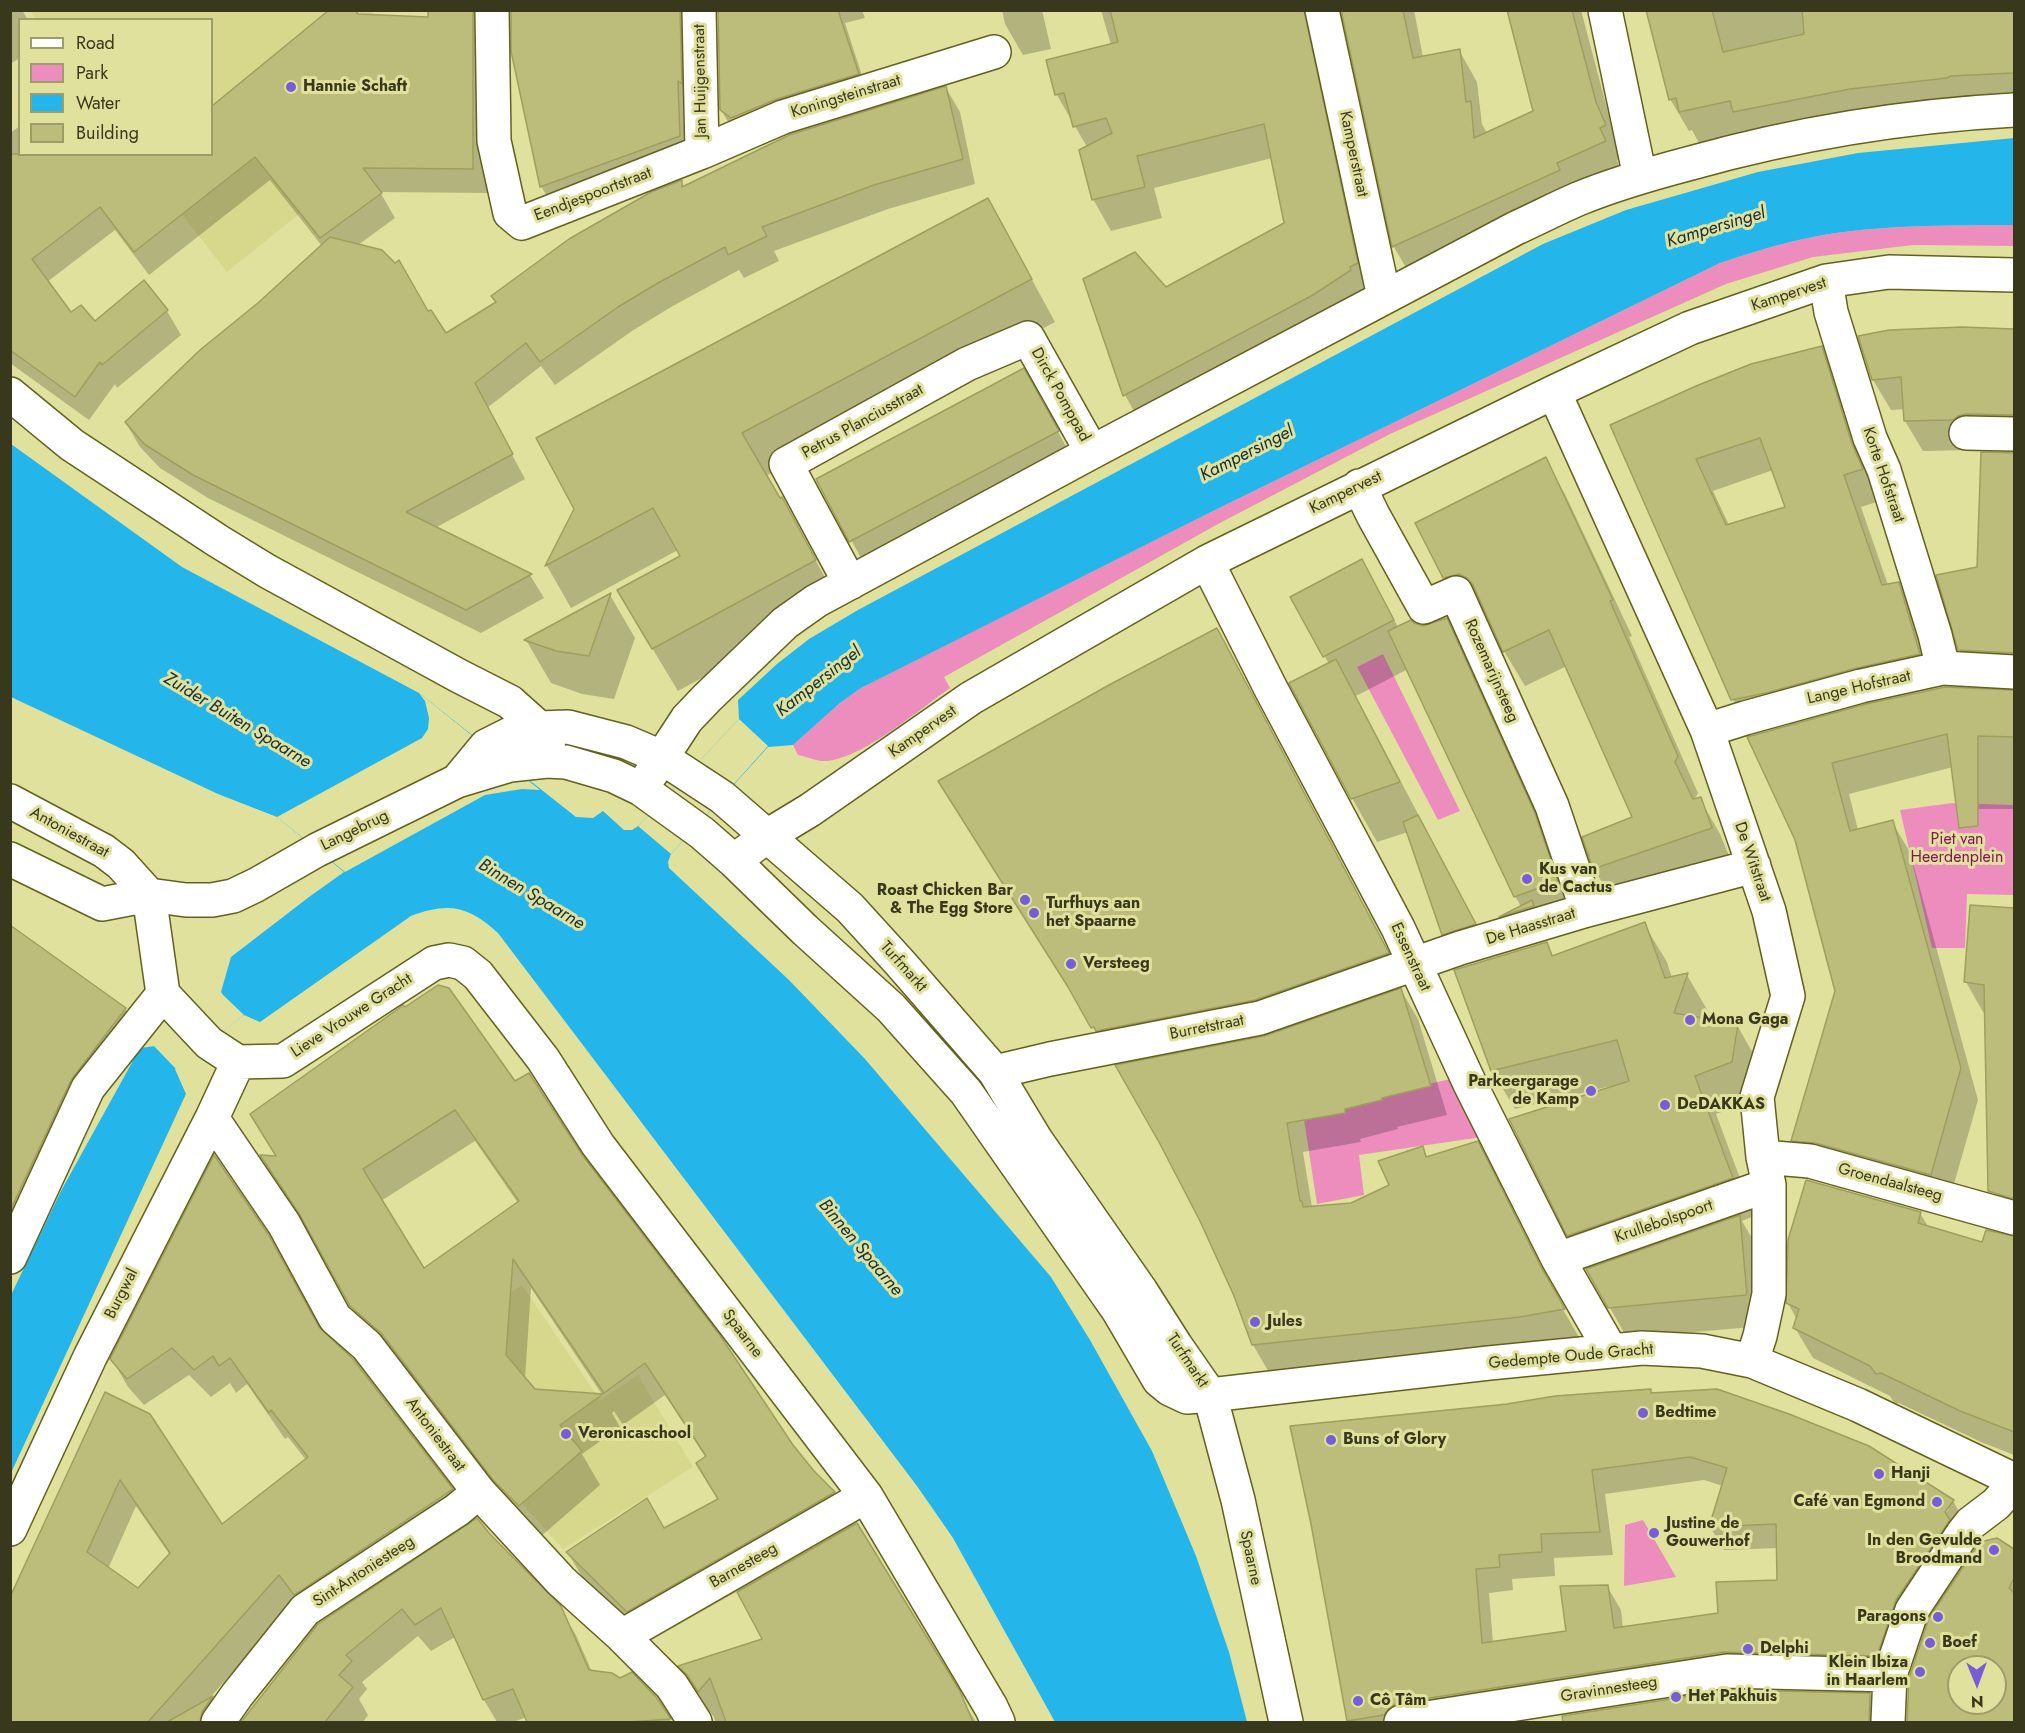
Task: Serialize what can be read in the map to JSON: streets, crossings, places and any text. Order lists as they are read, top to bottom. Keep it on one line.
{"streets":{"street":["Jan Huijgenstraat","Koningsteinstraat","Kamperstraat","Eendjespoortstraat","Kampervest","Dirck Pomppad","Petrus Planciusstraat","Korte Hofstraat","Rozemarijnsteeg","Lange Hofstraat","Langebrug","Antoniestraat","De Witstraat","De Haasstraat","Essenstraat","Turfmarkt","Lieve Vrouwe Gracht","Burretstraat","Groendaalsteeg","Krullebolspoort","Burgwal","Spaarne","Gedempte Oude Gracht","Barnesteeg","Sint-Antoniesteeg","Gravinnesteeg"]},"crossings":[["Jan Huijgenstraat","Koningsteinstraat"],["Jan Huijgenstraat","Eendjespoortstraat"],["Koningsteinstraat","Eendjespoortstraat"],["Kampervest","Korte Hofstraat"],["Kampervest","Rozemarijnsteeg"],["Kampervest","De Witstraat"],["Kampervest","Essenstraat"],["Kampervest","Turfmarkt"],["Dirck Pomppad","Petrus Planciusstraat"],["Korte Hofstraat","Lange Hofstraat"],["Rozemarijnsteeg","De Haasstraat"],["Lange Hofstraat","De Witstraat"],["Langebrug","Antoniestraat"],["Langebrug","Turfmarkt"],["Antoniestraat","Burgwal"],["Antoniestraat","Barnesteeg"],["Antoniestraat","Sint-Antoniesteeg"],["De Witstraat","De Haasstraat"],["De Witstraat","Groendaalsteeg"],["De Witstraat","Krullebolspoort"],["De Witstraat","Gedempte Oude Gracht"],["De Haasstraat","Essenstraat"],["De Haasstraat","Burretstraat"],["Essenstraat","Burretstraat"],["Essenstraat","Krullebolspoort"],["Essenstraat","Gedempte Oude Gracht"],["Turfmarkt","Burretstraat"],["Turfmarkt","Spaarne"],["Turfmarkt","Gedempte Oude Gracht"],["Lieve Vrouwe Gracht","Burgwal"],["Lieve Vrouwe Gracht","Spaarne"],["Groendaalsteeg","Krullebolspoort"],["Spaarne","Gedempte Oude Gracht"],["Spaarne","Barnesteeg"]],"water":["Kampersingel","Zuider Buiten Spaarne","Binnen Spaarne"],"parks":["Piet van Heerdenplein"],"places":["Hannie Schaft","Kus van de Cactus","Roast Chicken Bar & The Egg Store","Turfhuys aan het Spaarne","Versteeg","Mona Gaga","Parkeergarage de Kamp","DeDAKKAS","Jules","Bedtime","Veronicaschool","Buns of Glory","Hanji","Café van Egmond","Justine de Gouwerhof","In den Gevulde Broodmand","Paragons","Boef","Delphi","Klein Ibiza in Haarlem","Het Pakhuis","Cô Tâm"],"legend":["Road","Park","Water","Building"],"north":"bottom"}
